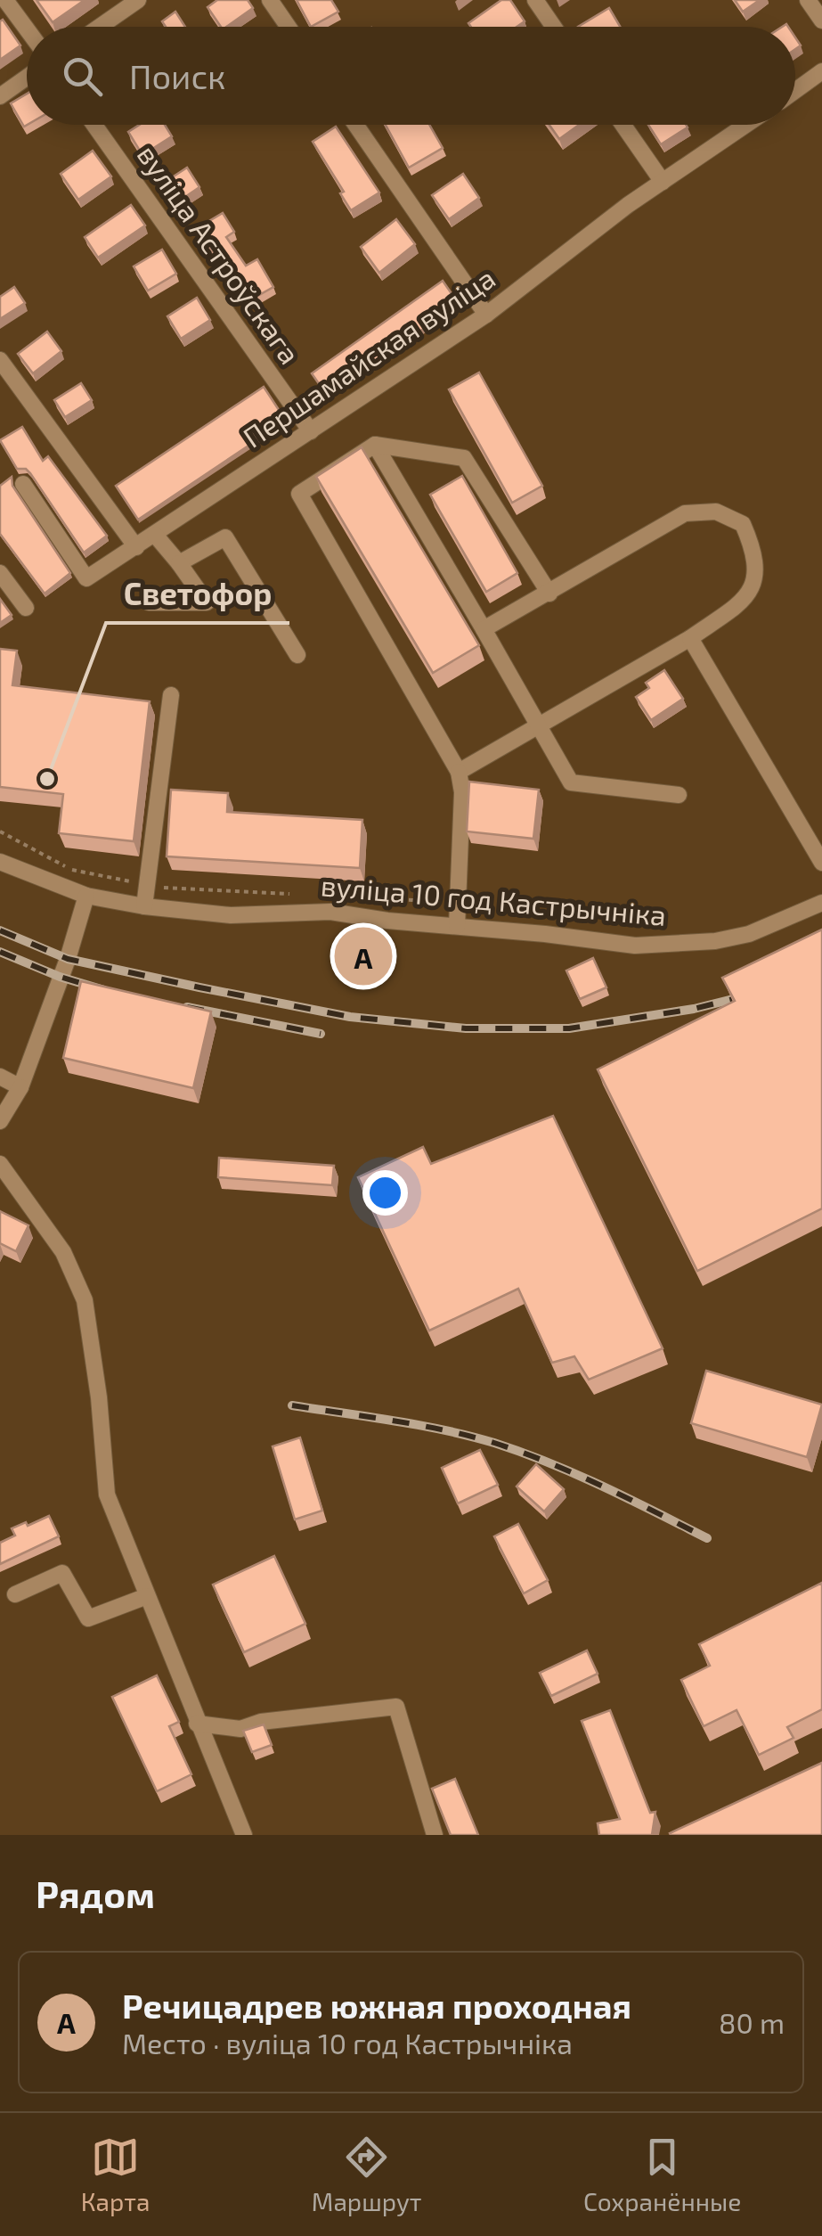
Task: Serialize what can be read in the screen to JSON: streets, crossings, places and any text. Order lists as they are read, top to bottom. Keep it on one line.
{"streets":{"street":["вуліца Астроўскага","Першамайская вуліца","вуліца 10 год Кастрычніка"]},"crossings":[["вуліца Астроўскага","Першамайская вуліца"]],"places":["Светофор"],"page":{"search":"Поиск","pins":"A","heading":"Рядом","list":[{"mark":"A","name":"Речицадрев южная проходная","note":"Место · вуліца 10 год Кастрычніка","value":"80 m"}],"nav":["Карта","Маршрут","Сохранённые"]}}
